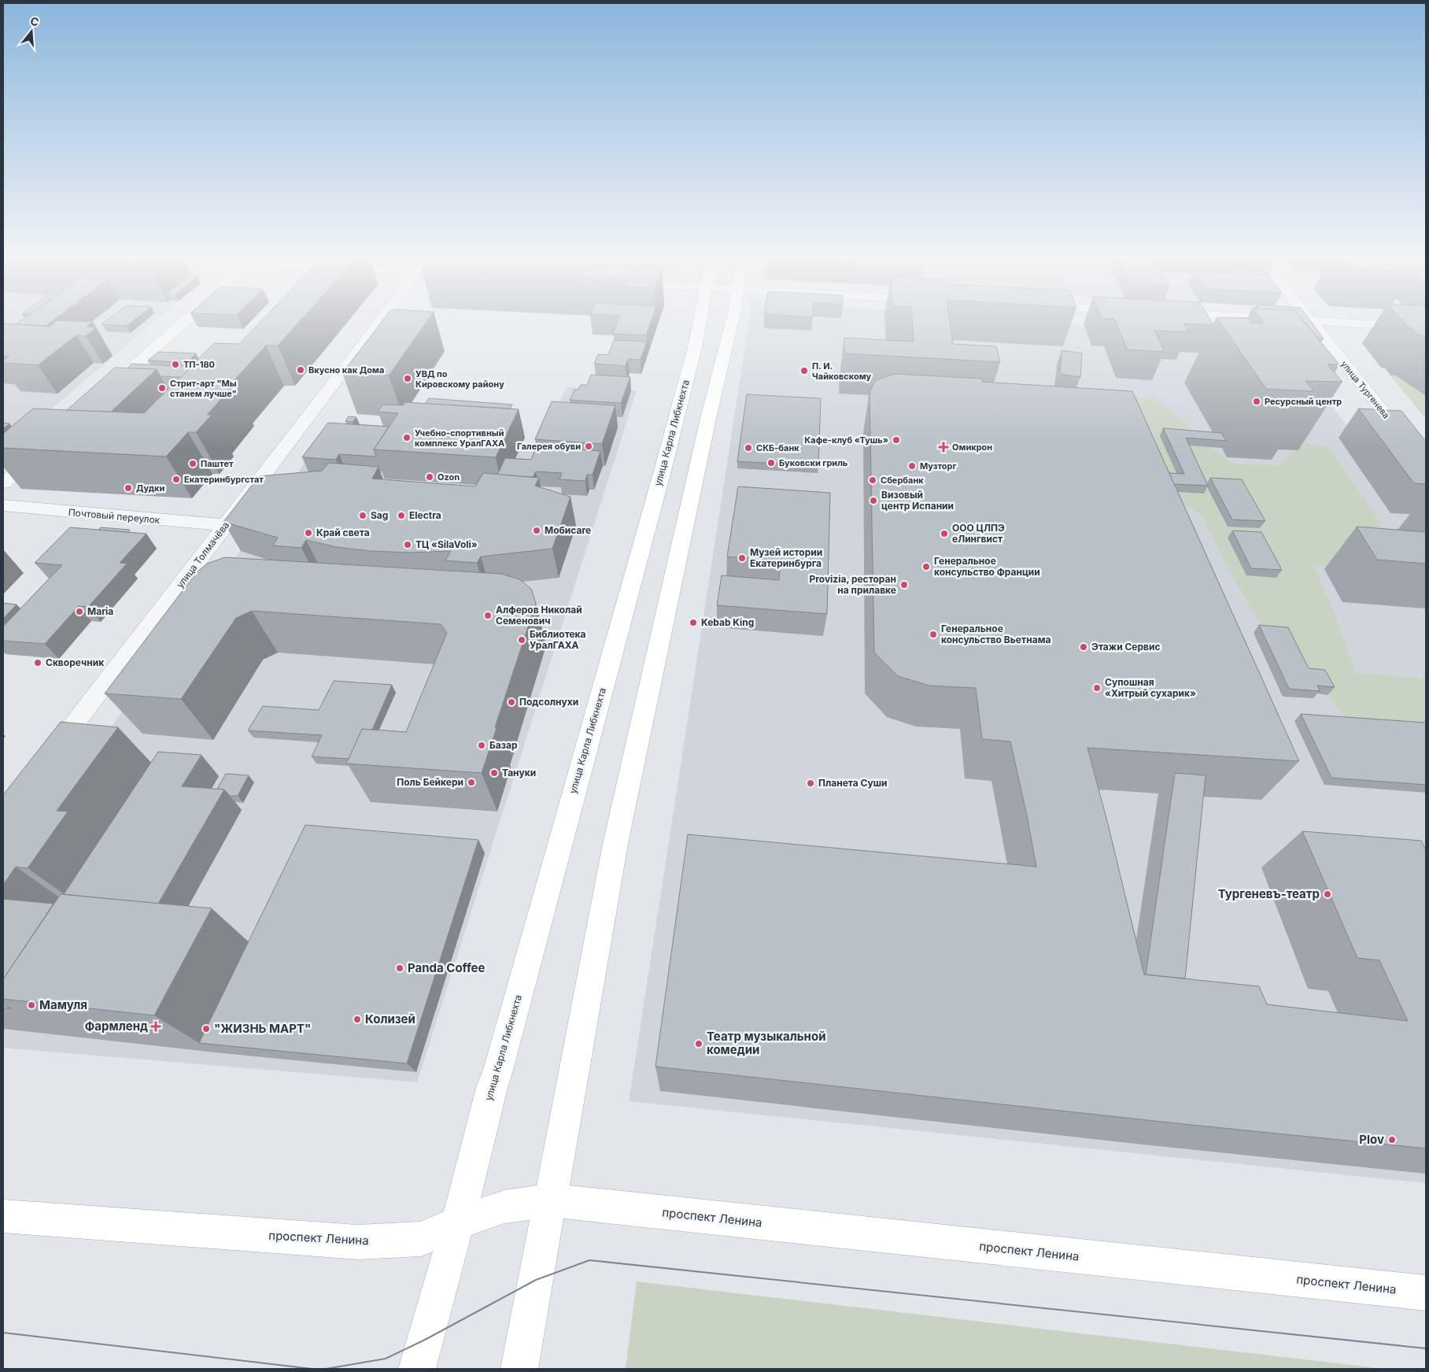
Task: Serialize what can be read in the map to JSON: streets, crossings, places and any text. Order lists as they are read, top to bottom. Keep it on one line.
{"streets":{"main road":["улица Карла Либкнехта","проспект Ленина"],"street":["улица Тургенева","Почтовый переулок","улица Толмачёва"]},"crossings":[["улица Карла Либкнехта","проспект Ленина"],["Почтовый переулок","улица Толмачёва"]],"places":{"other":["ТП-180","Вкусно как Дома","П. И. Чайковскому","УВД по Кировскому району","Стрит-арт \"Мы станем лучше\"","Ресурсный центр","Учебно-спортивный комплекс УралГАХА","Кафе-клуб «Тушь»","Галерея обуви","СКБ-банк","Буковски гриль","Паштет","Музторг","Ozon","Екатеринбургстат","Сбербанк","Дудки","Визовый центр Испании","Sag","Electra","Мобиcare","Край света","ООО ЦЛПЭ еЛингвист","ТЦ «SilaVoli»","Музей истории Екатеринбурга","Генеральное консульство Франции","Provizia, ресторан на прилавке","Maria","Алферов Николай Семенович","Kebab King","Генеральное консульство Вьетнама","Библиотека УралГАХА","Этажи Сервис","Скворечник","Супошная «Хитрый сухарик»","Подсолнухи","Базар","Тануки","Поль Бейкери","Планета Суши","Тургеневъ-театр","Panda Coffee","Мамуля","Колизей","\"ЖИЗНЬ МАРТ\"","Театр музыкальной комедии","Plov"],"health":["Омикрон","Фармленд"]},"north":"top"}
